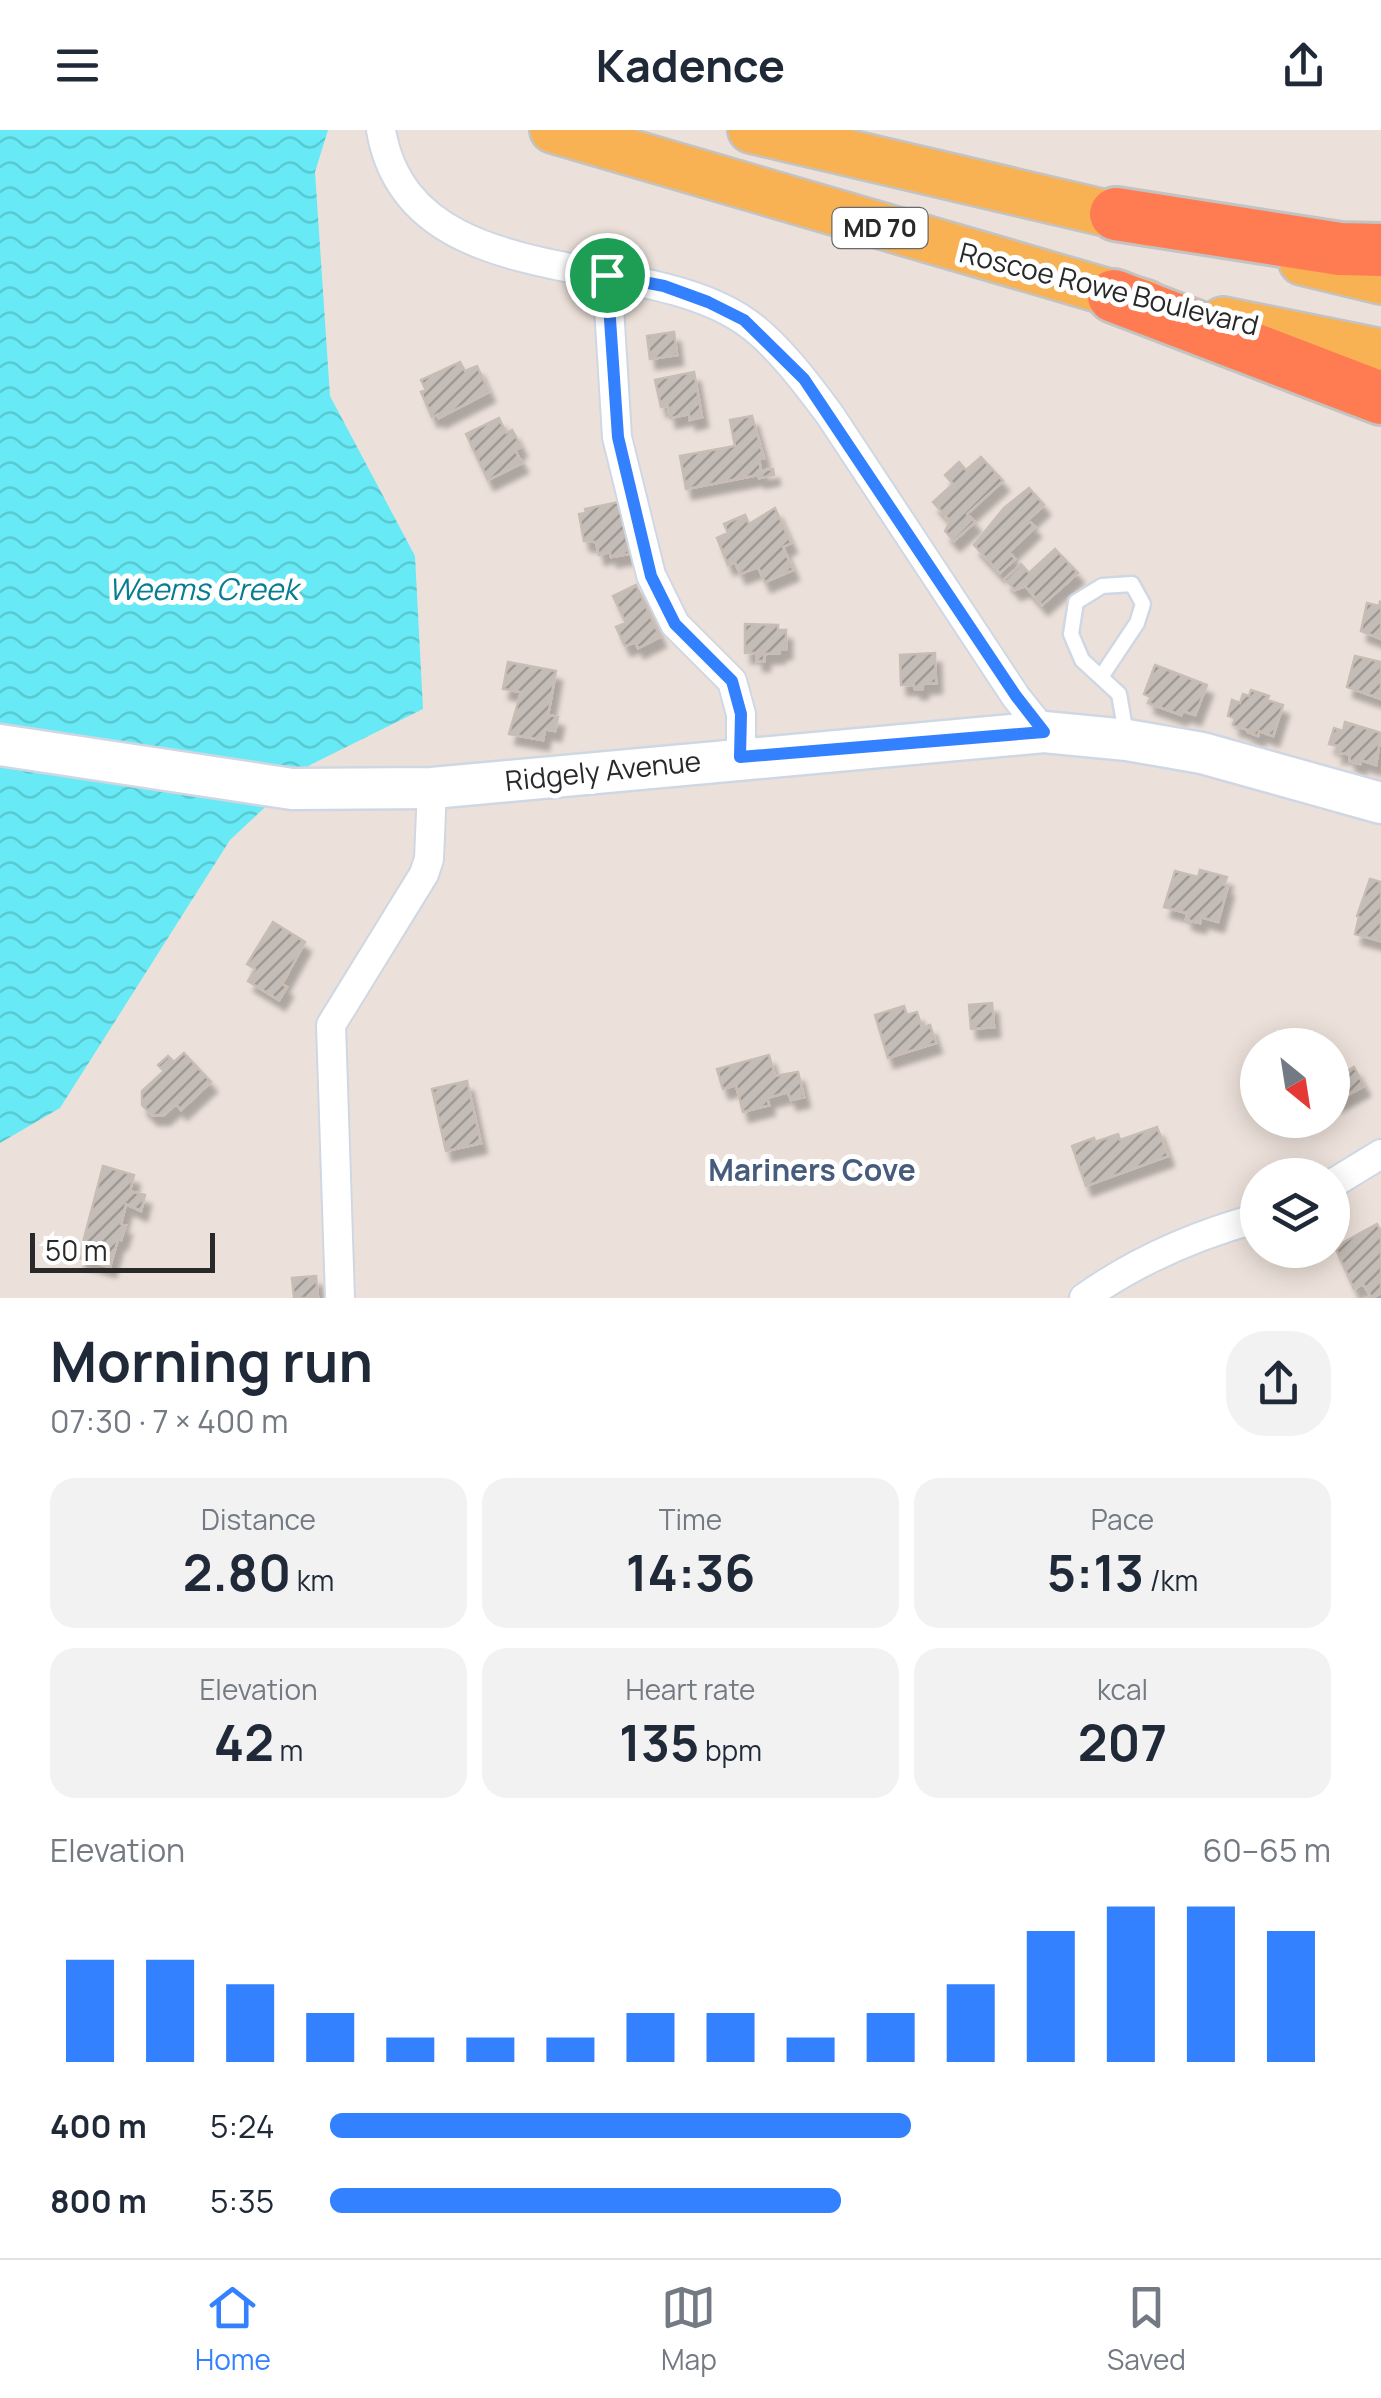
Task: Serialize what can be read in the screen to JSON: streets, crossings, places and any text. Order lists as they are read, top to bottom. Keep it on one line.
{"streets":{"main road":["MD 70","Roscoe Rowe Boulevard","Ridgely Avenue"]},"districts":["Mariners Cove"],"water":["Weems Creek"],"scale_bar":"50 m","north":"bottom right","page":{"header":"Kadence","scale":"50 m","heading":["Morning run","07:30 · 7 × 400 m"],"stats":[["Distance","2.80 km"],["Time","14:36"],["Pace","5:13 /km"],["Elevation","42 m"],["Heart rate","135 bpm"],["kcal","207"]],"chart":["Elevation","60–65 m"],"list":[{"name":"400 m","note":"5:24"},{"name":"800 m","note":"5:35"}],"tabs":["Home","Map","Saved"]}}
